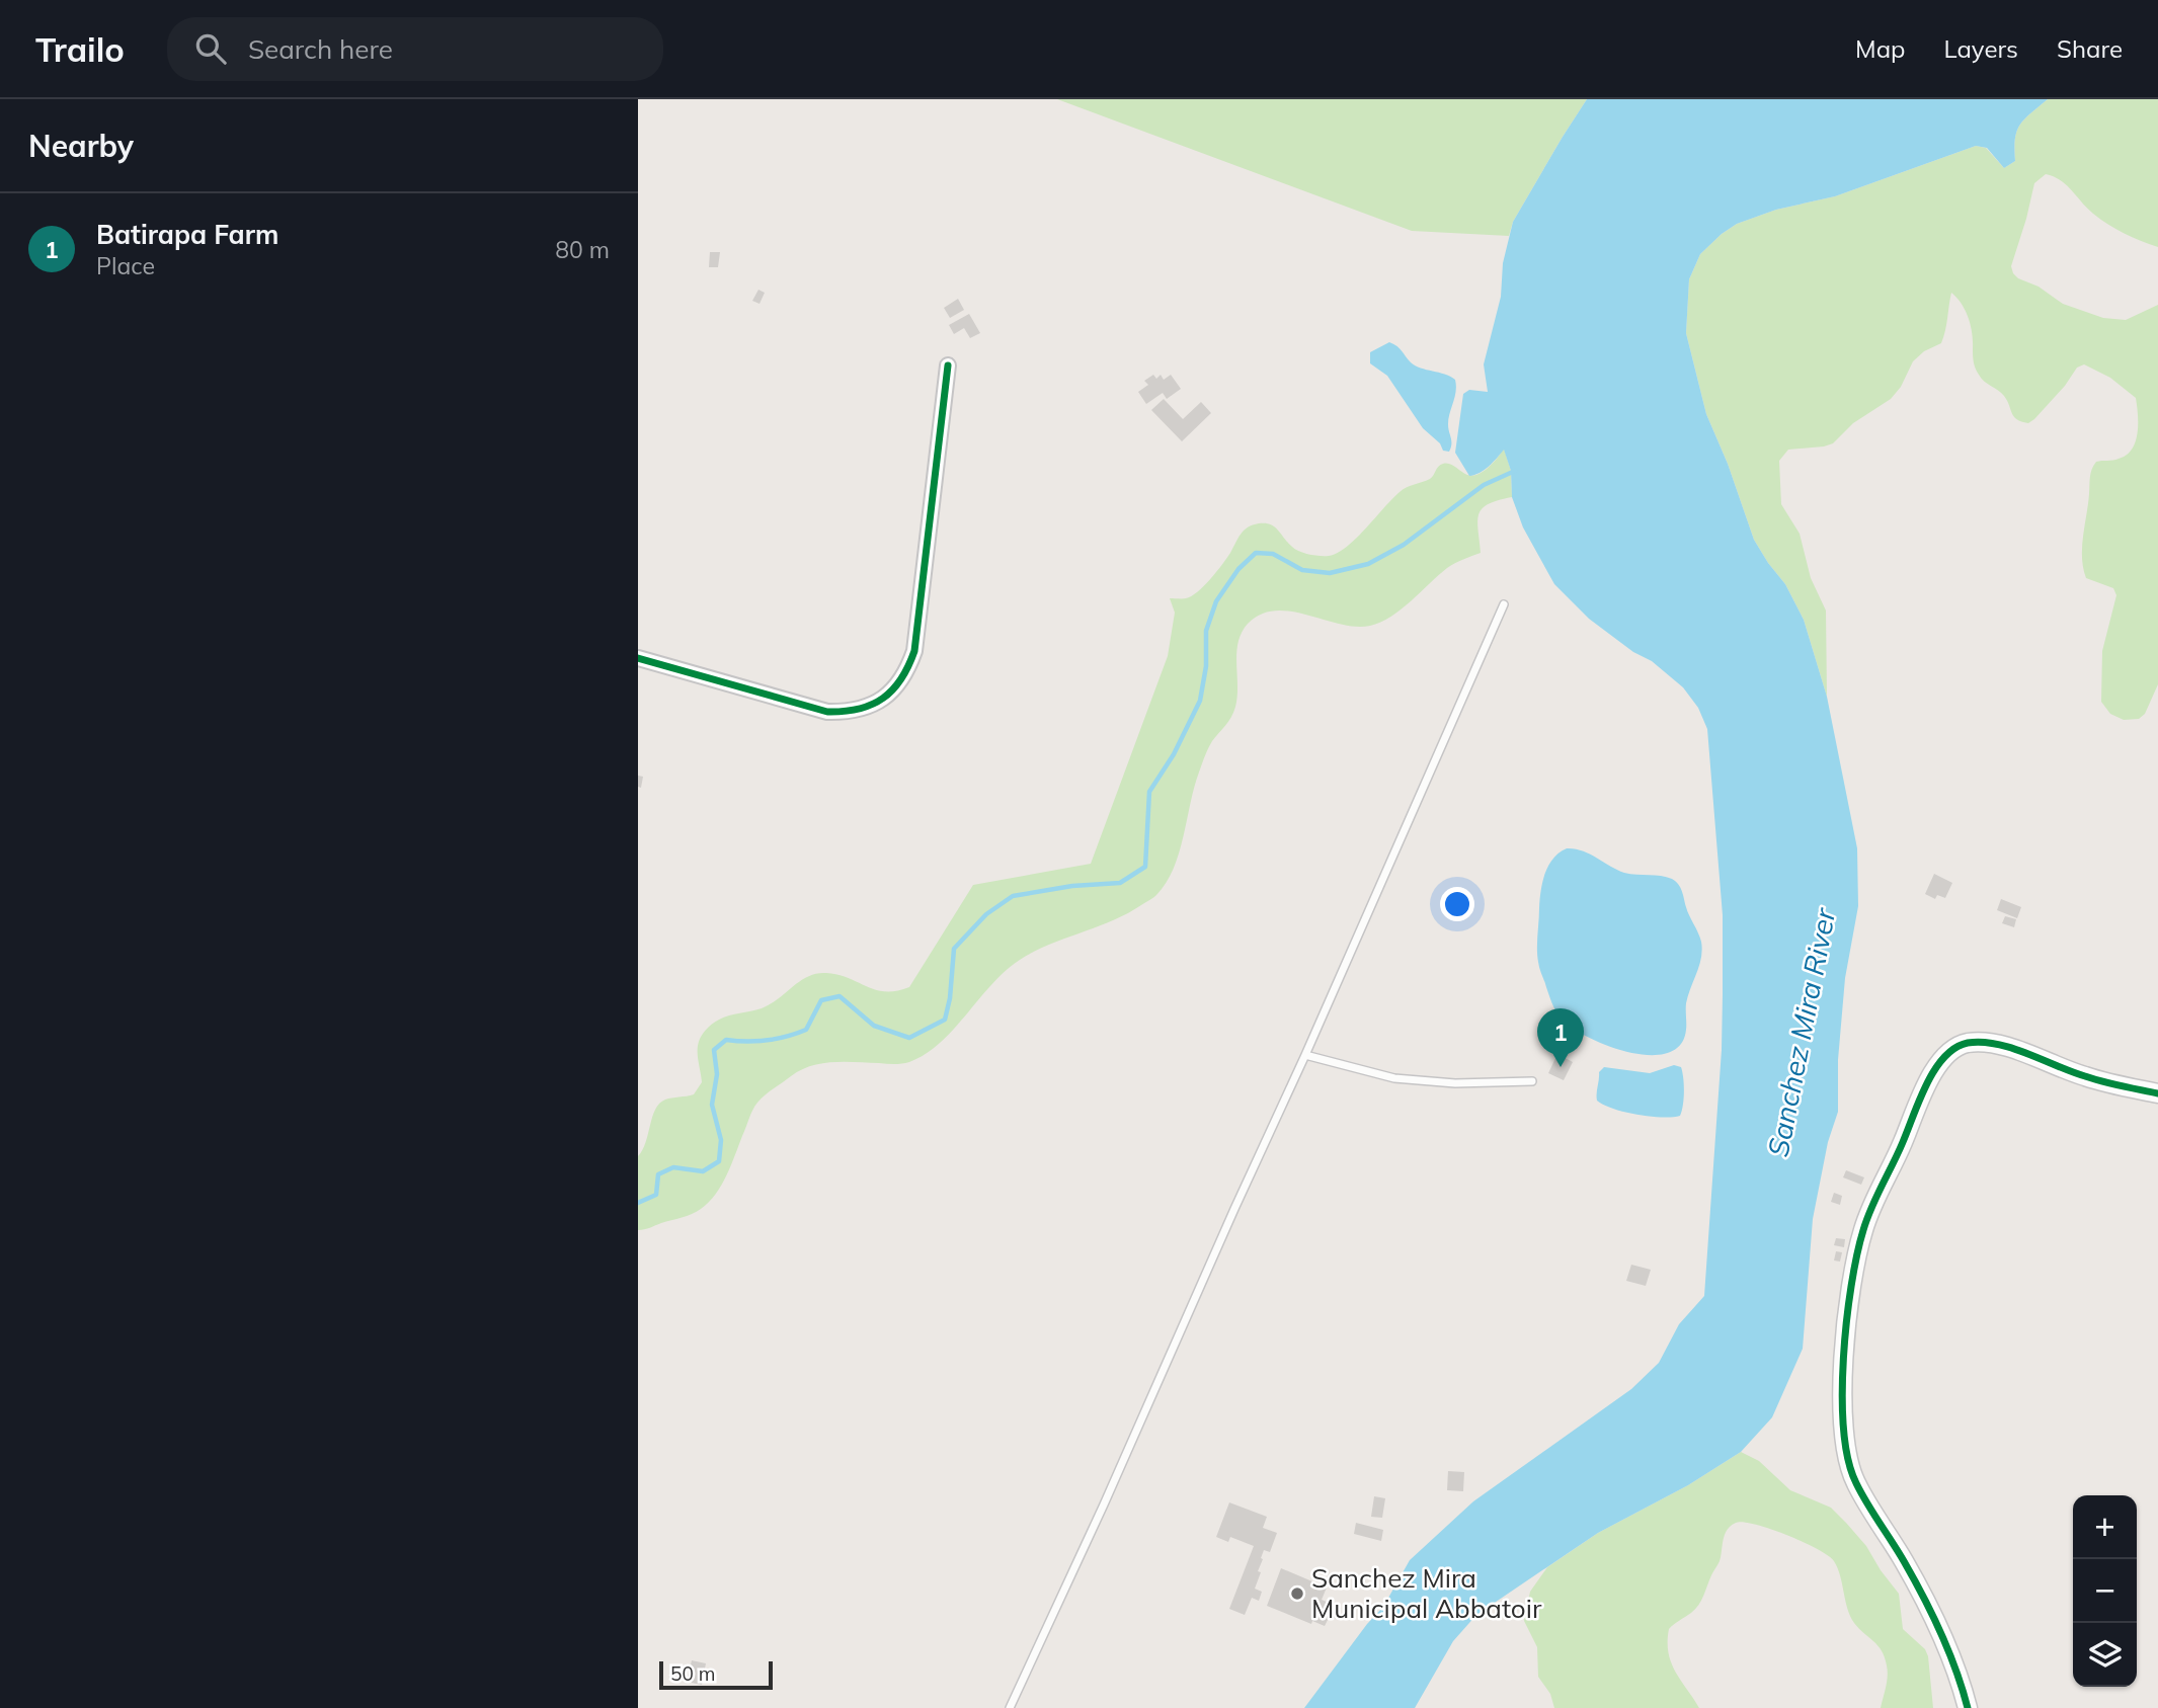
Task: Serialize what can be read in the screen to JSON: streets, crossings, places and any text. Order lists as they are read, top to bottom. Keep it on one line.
{"water":["Sanchez Mira River"],"places":["Sanchez Mira Municipal Abbatoir"],"scale_bar":"50 m","page":{"header":"Trailo","search":"Search here","nav":["Map","Layers","Share"],"heading":"Nearby","list":[{"mark":"1","name":"Batirapa Farm","note":"Place","value":"80 m"}],"pins":"1","map_buttons":["+","−"],"scale":"50 m"}}
